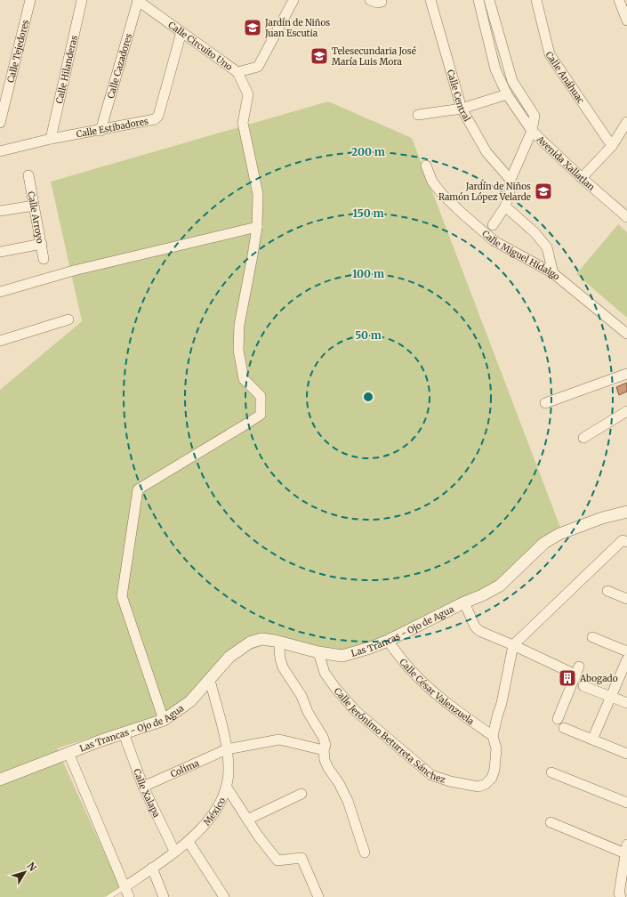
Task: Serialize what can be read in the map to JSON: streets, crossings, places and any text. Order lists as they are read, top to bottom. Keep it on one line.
{"streets":{"street":["Calle Circuito Uno","Calle Tejedores","Calle Cazadores","Calle Hilanderas","Calle Anáhuac","Calle Central","Calle Estibadores","Avenida Xallatlan","Calle Arroyo","Calle Miguel Hidalgo","Las Trancas - Ojo de Agua","Calle César Valenzuela","Calle Jerónimo Beturreta Sánchez","Colima","Calle Xalapa","México"]},"crossings":[["Calle Circuito Uno","Calle Cazadores"],["Calle Circuito Uno","Calle Estibadores"],["Calle Cazadores","Calle Estibadores"],["Calle Hilanderas","Calle Estibadores"],["Las Trancas - Ojo de Agua","Calle César Valenzuela"],["Las Trancas - Ojo de Agua","Calle Jerónimo Beturreta Sánchez"],["Las Trancas - Ojo de Agua","Calle Xalapa"],["Las Trancas - Ojo de Agua","México"],["Calle César Valenzuela","Calle Jerónimo Beturreta Sánchez"],["Colima","Calle Xalapa"],["Colima","México"],["Calle Xalapa","México"]],"places":{"school or university":["Jardín de Niños Juan Escutia","Telesecundaria José María Luis Mora","Jardín de Niños Ramón López Velarde"],"building":["Abogado"]},"north":"top right","rings":["200 m","150 m","100 m","50 m"]}
